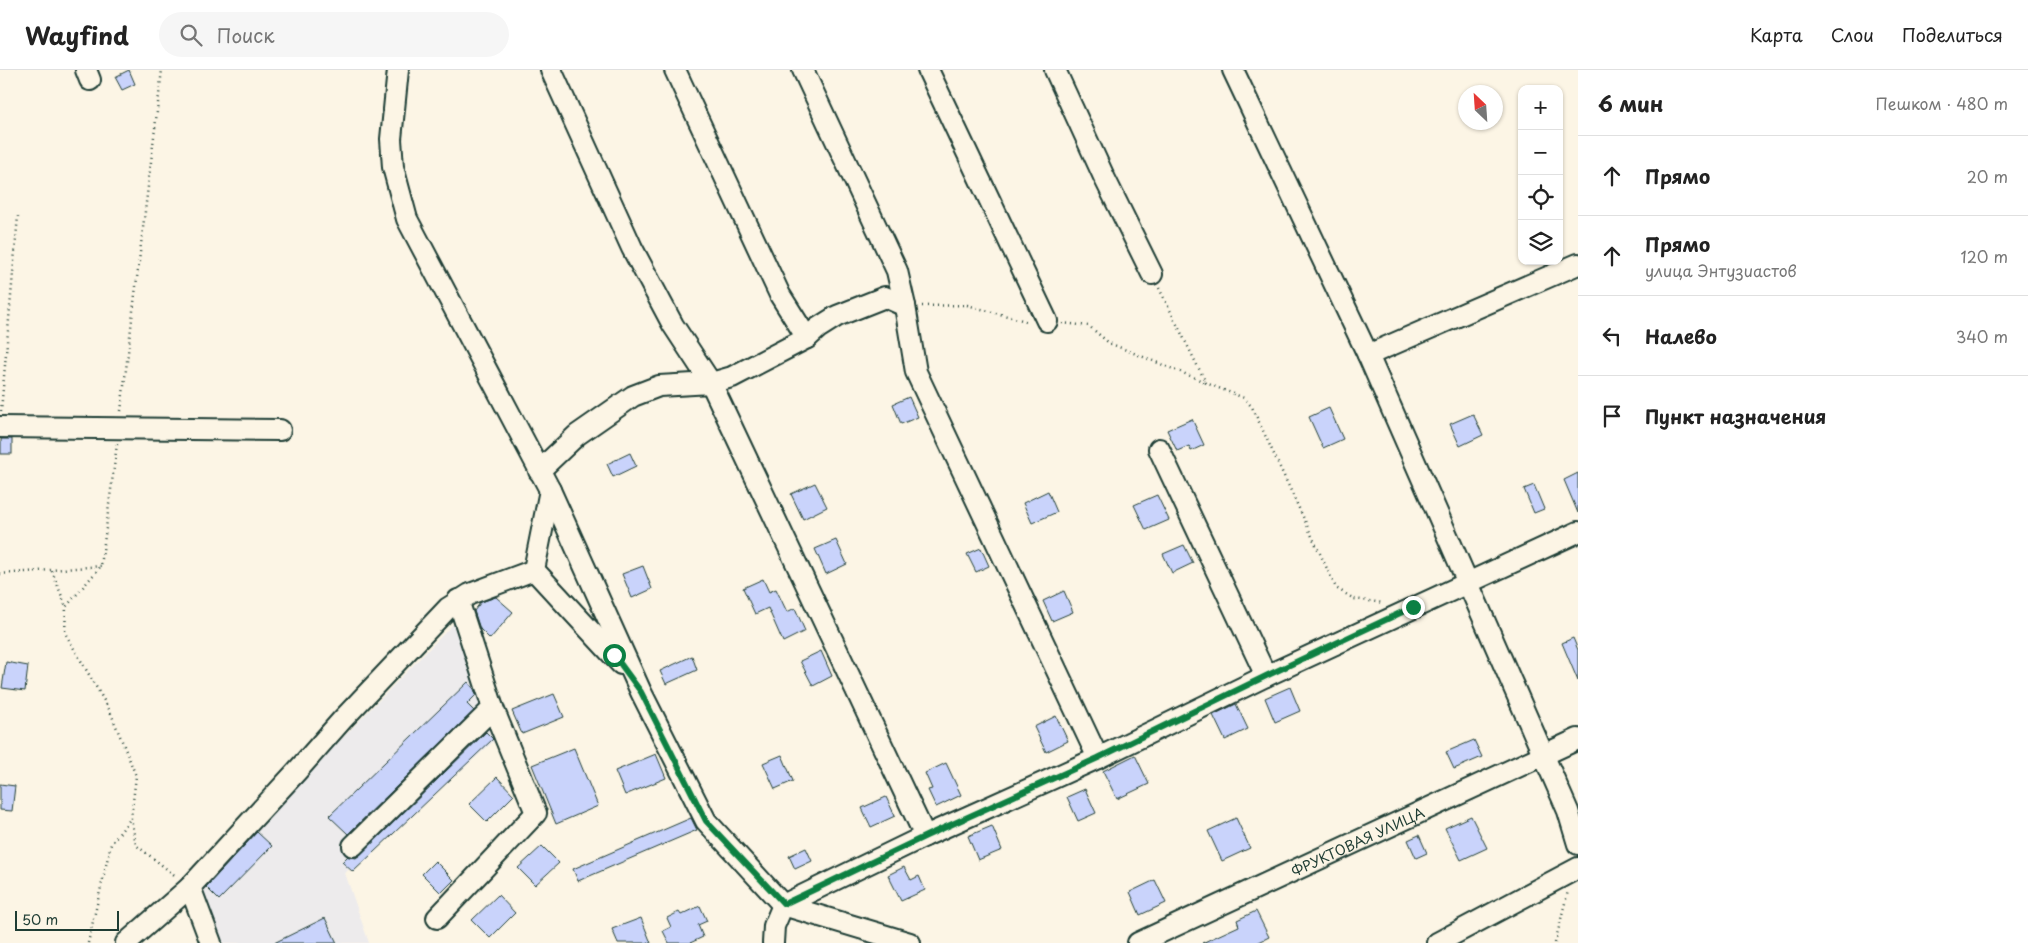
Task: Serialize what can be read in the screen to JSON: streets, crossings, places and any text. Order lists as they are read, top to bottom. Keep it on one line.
{"streets":{"street":["ФРУКТОВАЯ УЛИЦА"]},"scale_bar":"50 m","north":"top left","page":{"header":"Wayfind","search":"Поиск","nav":["Карта","Слои","Поделиться"],"heading":["6 мин","Пешком · 480 m"],"map_buttons":["+","−"],"list":[["Прямо","20 m"],["Прямо","улица Энтузиастов","120 m"],["Налево","340 m"],"Пункт назначения"],"scale":"50 m"}}
